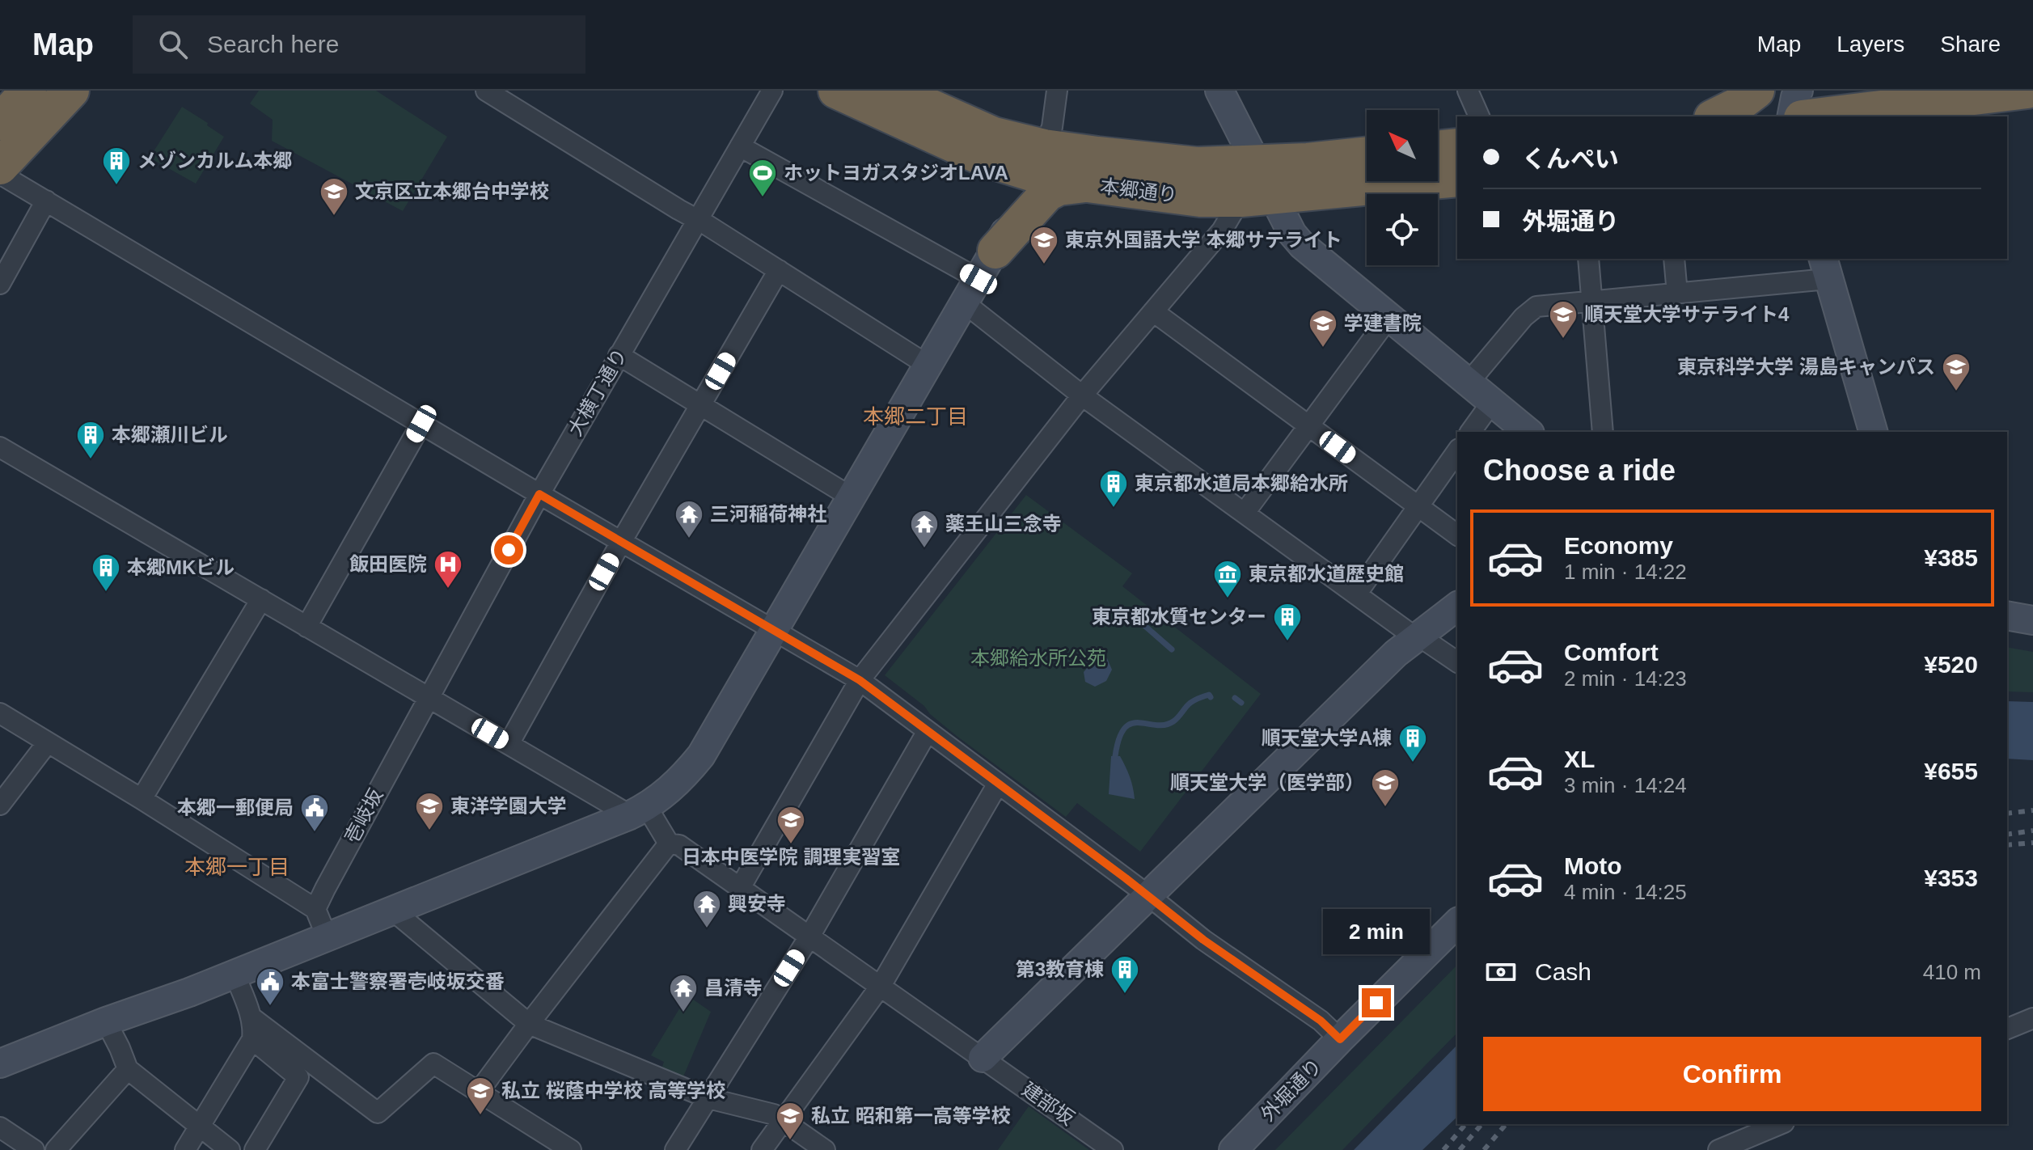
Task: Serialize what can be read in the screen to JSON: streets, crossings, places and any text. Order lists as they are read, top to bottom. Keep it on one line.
{"streets":{"highway":["本郷通り"],"street":["大横丁通り","壱岐坂","外堀通り","建部坂"]},"crossings":[["大横丁通り","壱岐坂"]],"districts":["本郷二丁目","本郷一丁目"],"parks":["本郷給水所公苑"],"places":{"building":["メゾンカルム本郷","本郷瀬川ビル","東京都水道局本郷給水所","本郷MKビル","東京都水質センター","順天堂大学A棟","第3教育棟"],"sports":["ホットヨガスタジオLAVA"],"school or university":["文京区立本郷台中学校","東京外国語大学 本郷サテライト","順天堂大学サテライト4","学建書院","東京科学大学 湯島キャンパス","順天堂大学（医学部）","東洋学園大学","日本中医学院 調理実習室","私立 桜蔭中学校 高等学校","私立 昭和第一高等学校"],"temple":["三河稲荷神社","薬王山三念寺","興安寺","昌清寺"],"hospital":["飯田医院"],"museum":["東京都水道歴史館"],"public building":["本郷一郵便局","本富士警察署壱岐坂交番"]},"north":"top left","page":{"header":"Map","search":"Search here","nav":["Map","Layers","Share"],"banner":["くんぺい","外堀通り"],"heading":"Choose a ride","list":[{"name":"Economy","note":"1 min · 14:22","value":"¥385"},{"name":"Comfort","note":"2 min · 14:23","value":"¥520"},{"name":"XL","note":"3 min · 14:24","value":"¥655"},{"name":"Moto","note":"4 min · 14:25","value":"¥353"}],"bubble":"2 min","pay":["Cash","410 m"],"buttons":"Confirm"}}
